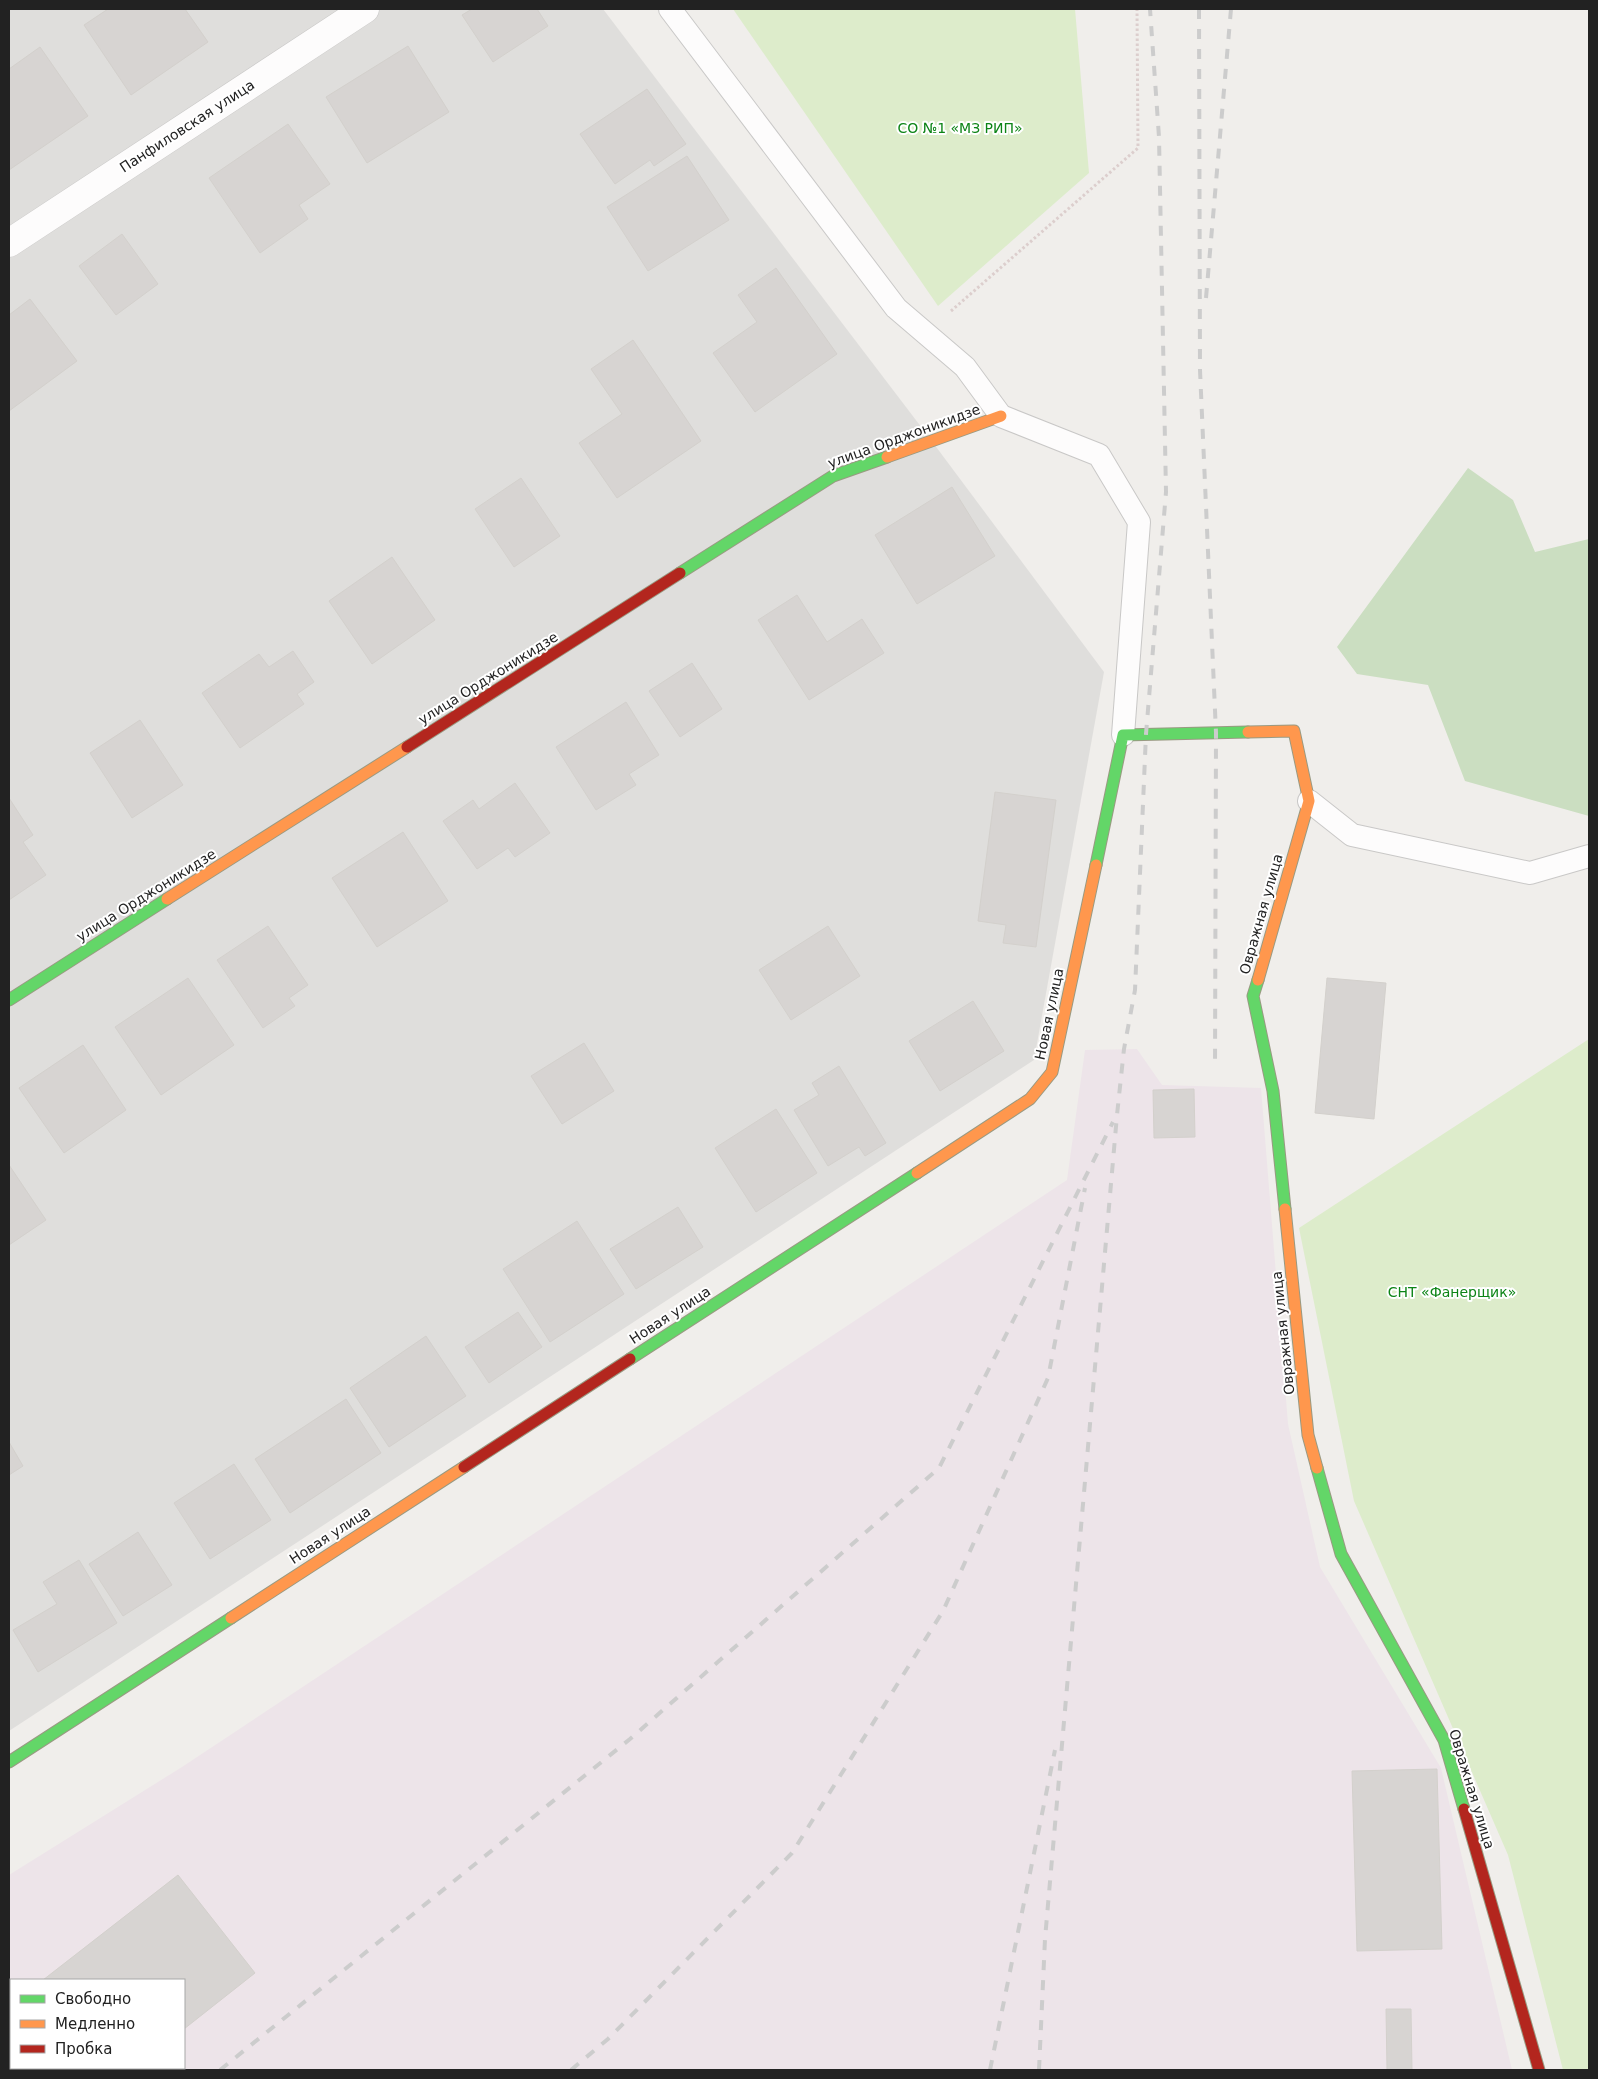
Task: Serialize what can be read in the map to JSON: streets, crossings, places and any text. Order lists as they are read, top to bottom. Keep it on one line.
{"streets":{"street":["Панфиловская улица","улица Орджоникидзе","Овражная улица","Новая улица"]},"crossings":[["Овражная улица","Новая улица"]],"parks":["СО №1 «МЗ РИП»","СНТ «Фанерщик»"],"legend":["Свободно","Медленно","Пробка"]}
